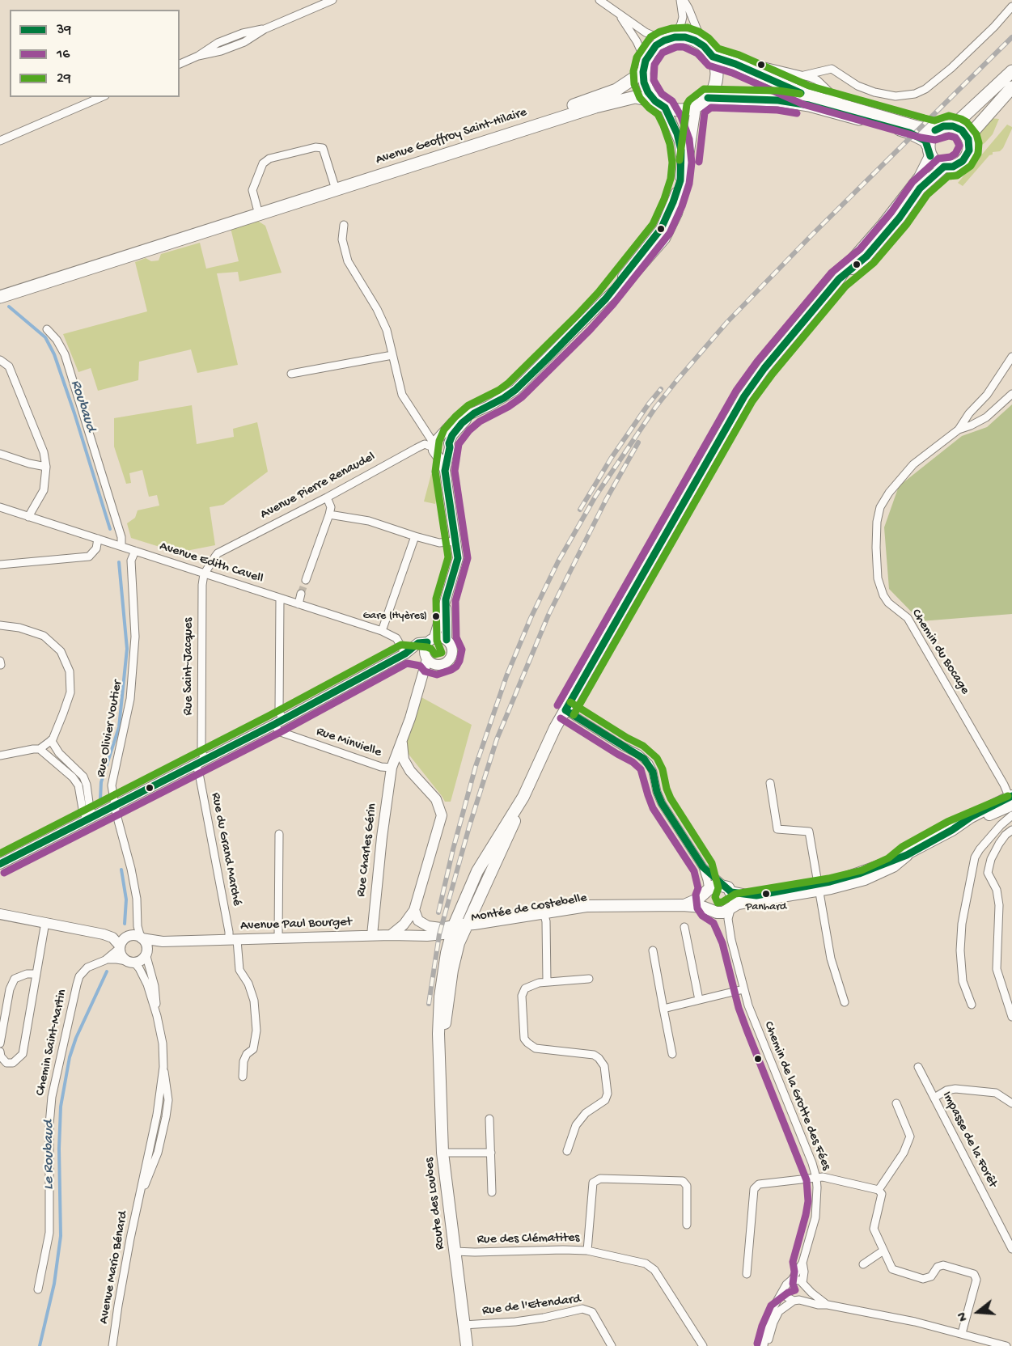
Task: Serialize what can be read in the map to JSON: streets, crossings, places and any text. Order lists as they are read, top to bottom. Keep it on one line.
{"streets":{"main road":["Avenue Geoffroy Saint-Hilaire","Montée de Costebelle","Route des Loubes"],"street":["Avenue Pierre Renaudel","Avenue Edith Cavell","Chemin du Bocage","Rue Saint-Jacques","Rue Olivier Voutier","Rue Minvielle","Rue du Grand Marché","Rue Charles Gérin","Avenue Paul Bourget","Chemin Saint-Martin","Chemin de la Grotte des Fées","Impasse de la Forêt","Rue des Clématites","Avenue Mario Bénard","Rue de l'Etendard"]},"crossings":[["Avenue Pierre Renaudel","Avenue Edith Cavell"],["Avenue Pierre Renaudel","Rue Saint-Jacques"],["Avenue Edith Cavell","Rue Saint-Jacques"],["Avenue Edith Cavell","Rue Olivier Voutier"],["Chemin du Bocage","Montée de Costebelle"],["Rue Saint-Jacques","Rue du Grand Marché"],["Rue Olivier Voutier","Avenue Paul Bourget"],["Rue Olivier Voutier","Chemin Saint-Martin"],["Rue Olivier Voutier","Avenue Mario Bénard"],["Rue Minvielle","Rue Charles Gérin"],["Rue du Grand Marché","Avenue Paul Bourget"],["Rue Charles Gérin","Avenue Paul Bourget"],["Montée de Costebelle","Avenue Paul Bourget"],["Montée de Costebelle","Chemin de la Grotte des Fées"],["Montée de Costebelle","Route des Loubes"],["Avenue Paul Bourget","Chemin Saint-Martin"],["Avenue Paul Bourget","Route des Loubes"],["Avenue Paul Bourget","Avenue Mario Bénard"],["Chemin Saint-Martin","Avenue Mario Bénard"],["Route des Loubes","Rue des Clématites"],["Route des Loubes","Rue de l'Etendard"]],"water":["Roubaud","Le Roubaud"],"places":["Gare (Hyères)","Panhard"],"lines":["transit line 29","transit line 39","transit line 16"],"legend":["39","16","29"],"north":"left"}
